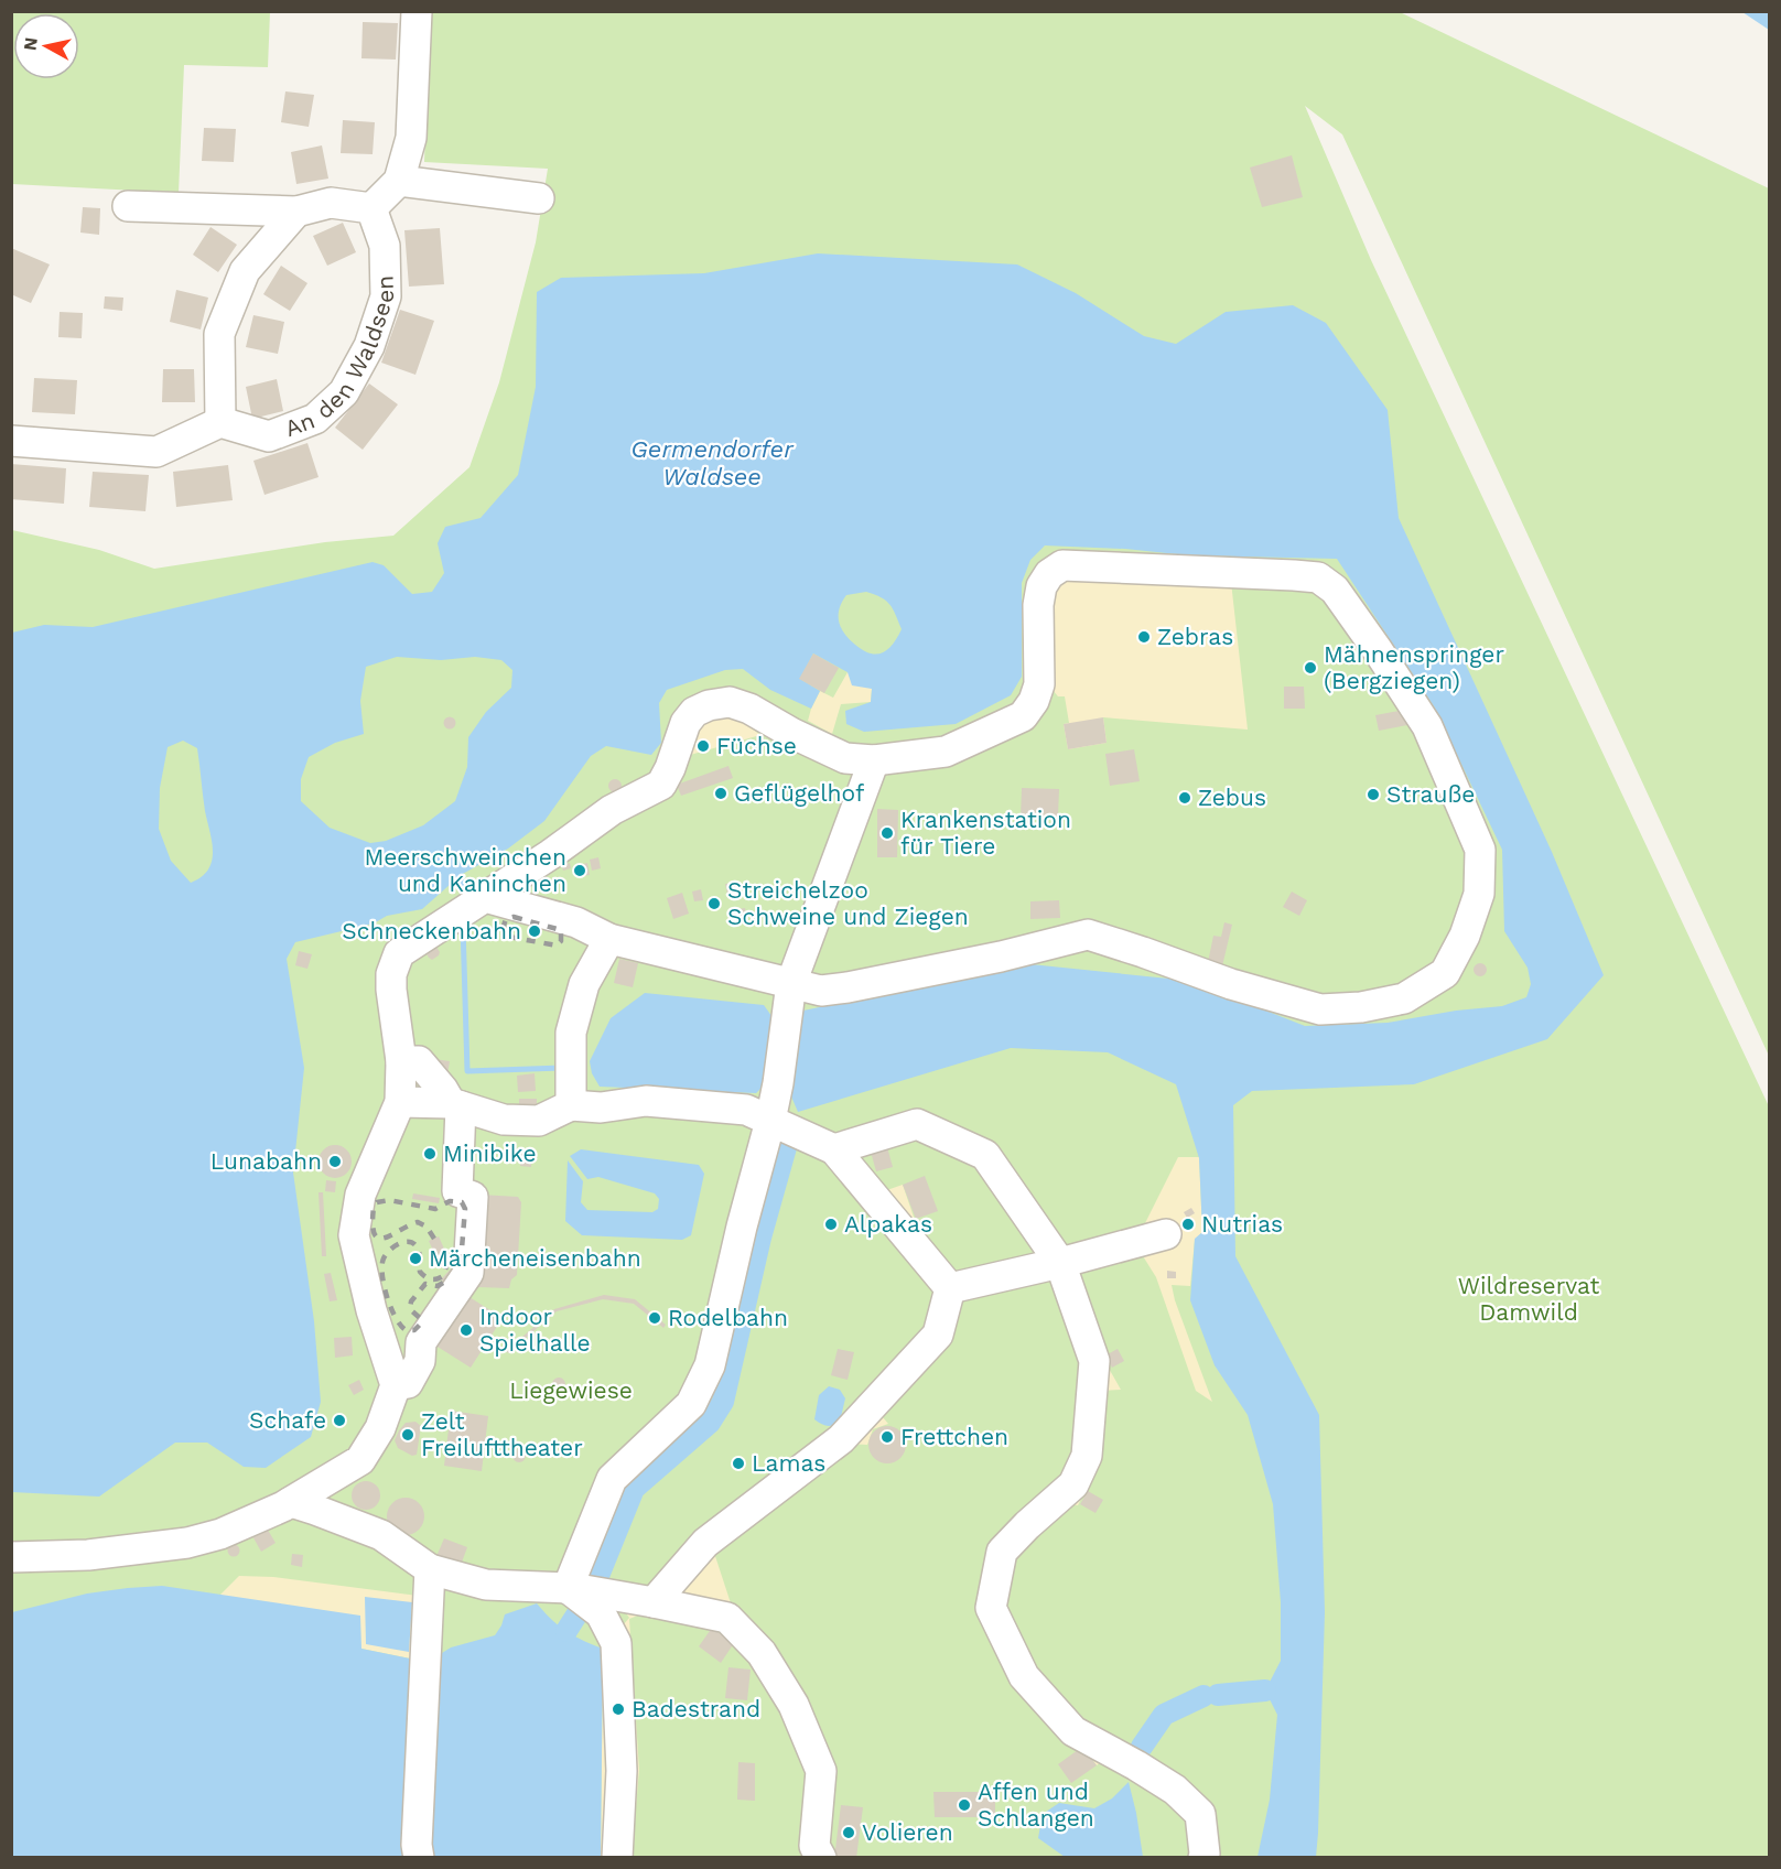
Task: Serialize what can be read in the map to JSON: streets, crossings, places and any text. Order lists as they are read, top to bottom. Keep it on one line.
{"streets":{"street":["An den Waldseen"]},"water":["Germendorfer Waldsee"],"parks":["Wildreservat Damwild","Liegewiese"],"places":["Zebras","Mähnenspringer (Bergziegen)","Füchse","Geflügelhof","Strauße","Zebus","Krankenstation für Tiere","Meerschweinchen und Kaninchen","Streichelzoo Schweine und Ziegen","Schneckenbahn","Minibike","Lunabahn","Alpakas","Nutrias","Märcheneisenbahn","Rodelbahn","Indoor Spielhalle","Schafe","Zelt Freilufttheater","Frettchen","Lamas","Badestrand","Affen und Schlangen","Volieren"],"north":"left"}
